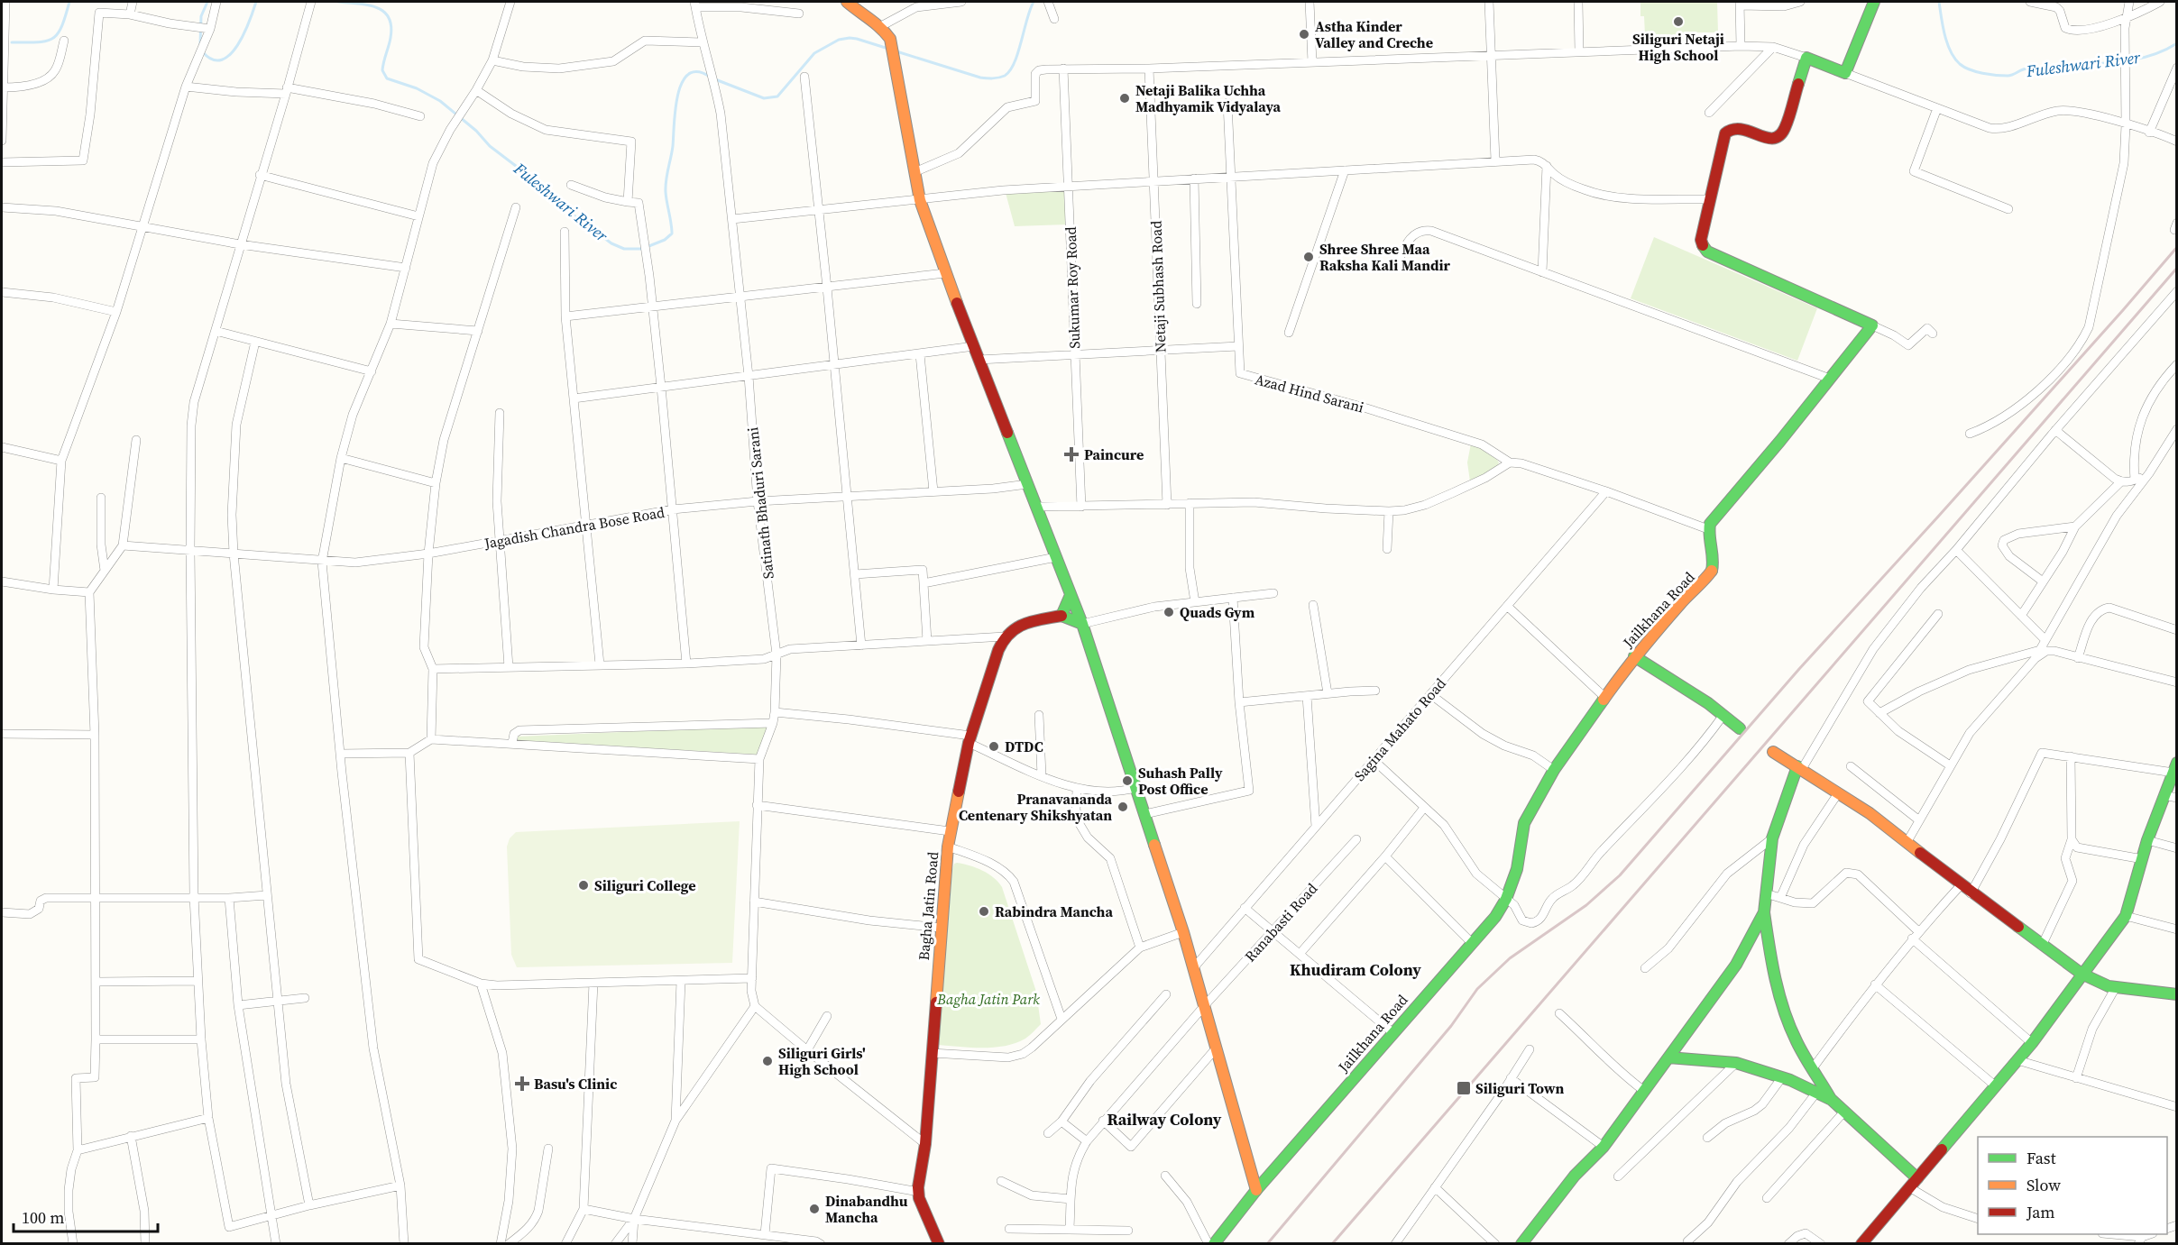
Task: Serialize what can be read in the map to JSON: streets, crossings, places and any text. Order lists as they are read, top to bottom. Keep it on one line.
{"streets":{"street":["Netaji Subhash Road","Sukumar Roy Road","Azad Hind Sarani","Satinath Bhaduri Sarani","Jagadish Chandra Bose Road","Jailkhana Road","Sagina Mahato Road","Bagha Jatin Road","Ranabasti Road"]},"crossings":[["Satinath Bhaduri Sarani","Jagadish Chandra Bose Road"]],"districts":["Khudiram Colony","Railway Colony"],"water":["Fuleshwari River"],"parks":["Bagha Jatin Park"],"places":{"other":["Siliguri Netaji High School","Astha Kinder Valley and Creche","Netaji Balika Uchha Madhyamik Vidyalaya","Shree Shree Maa Raksha Kali Mandir","Quads Gym","DTDC","Suhash Pally Post Office","Pranavananda Centenary Shikshyatan","Siliguri College","Rabindra Mancha","Siliguri Girls' High School","Dinabandhu Mancha"],"health":["Paincure","Basu's Clinic"],"transit":["Siliguri Town"]},"legend":["Fast","Slow","Jam"],"scale_bar":"100 m"}
